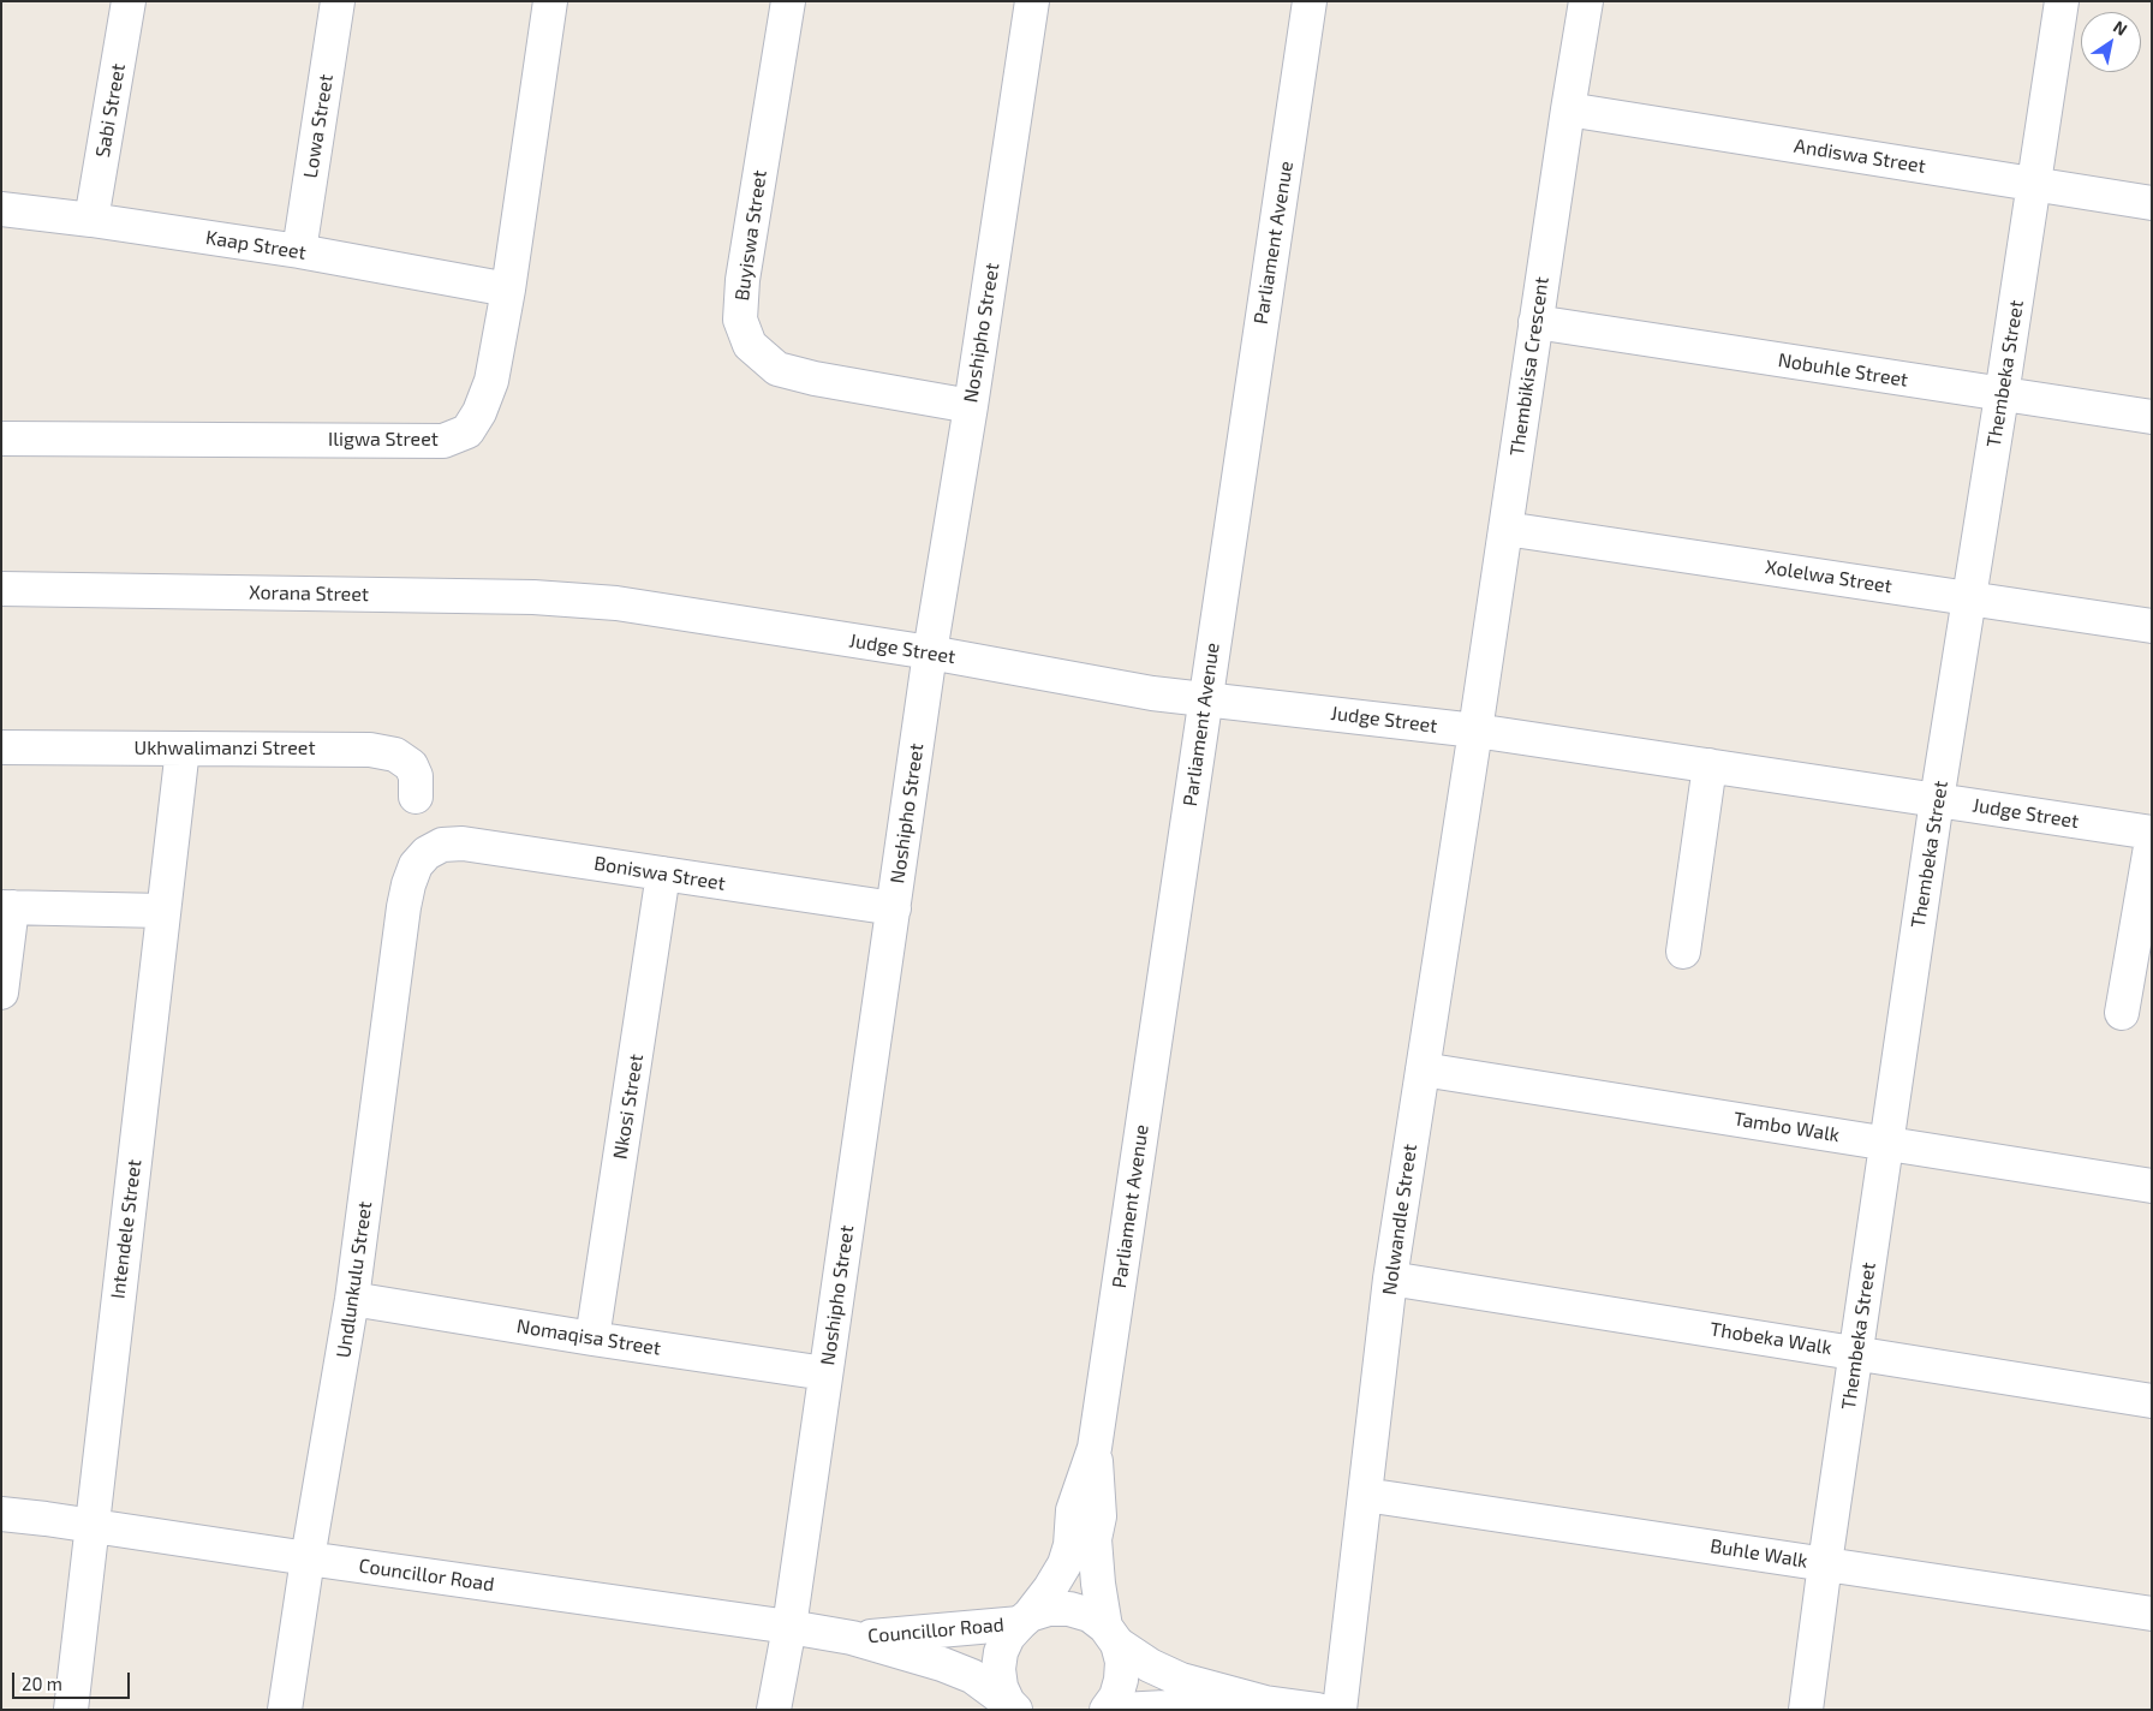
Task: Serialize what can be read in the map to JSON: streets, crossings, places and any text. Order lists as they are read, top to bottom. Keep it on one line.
{"streets":{"street":["Sabi Street","Lowa Street","Andiswa Street","Buyiswa Street","Parliament Avenue","Kaap Street","Noshipho Street","Thembikisa Crescent","Nobuhle Street","Thembeka Street","Iligwa Street","Xolelwa Street","Xorana Street","Judge Street","Ukhwalimanzi Street","Boniswa Street","Nkosi Street","Tambo Walk","Nolwandle Street","Intendele Street","Undlunkulu Street","Nomaqisa Street","Thobeka Walk","Buhle Walk","Councillor Road"]},"crossings":[["Sabi Street","Kaap Street"],["Lowa Street","Kaap Street"],["Andiswa Street","Thembikisa Crescent"],["Andiswa Street","Thembeka Street"],["Buyiswa Street","Noshipho Street"],["Parliament Avenue","Judge Street"],["Parliament Avenue","Councillor Road"],["Kaap Street","Iligwa Street"],["Noshipho Street","Judge Street"],["Noshipho Street","Boniswa Street"],["Noshipho Street","Nomaqisa Street"],["Noshipho Street","Councillor Road"],["Thembikisa Crescent","Nobuhle Street"],["Thembikisa Crescent","Xolelwa Street"],["Thembikisa Crescent","Judge Street"],["Thembikisa Crescent","Nolwandle Street"],["Nobuhle Street","Thembeka Street"],["Thembeka Street","Xolelwa Street"],["Thembeka Street","Judge Street"],["Thembeka Street","Tambo Walk"],["Thembeka Street","Thobeka Walk"],["Thembeka Street","Buhle Walk"],["Xorana Street","Judge Street"],["Judge Street","Nolwandle Street"],["Ukhwalimanzi Street","Intendele Street"],["Boniswa Street","Nkosi Street"],["Boniswa Street","Undlunkulu Street"],["Nkosi Street","Nomaqisa Street"],["Tambo Walk","Nolwandle Street"],["Nolwandle Street","Thobeka Walk"],["Nolwandle Street","Buhle Walk"],["Intendele Street","Councillor Road"],["Undlunkulu Street","Nomaqisa Street"],["Undlunkulu Street","Councillor Road"]],"scale_bar":"20 m","north":"top right"}
